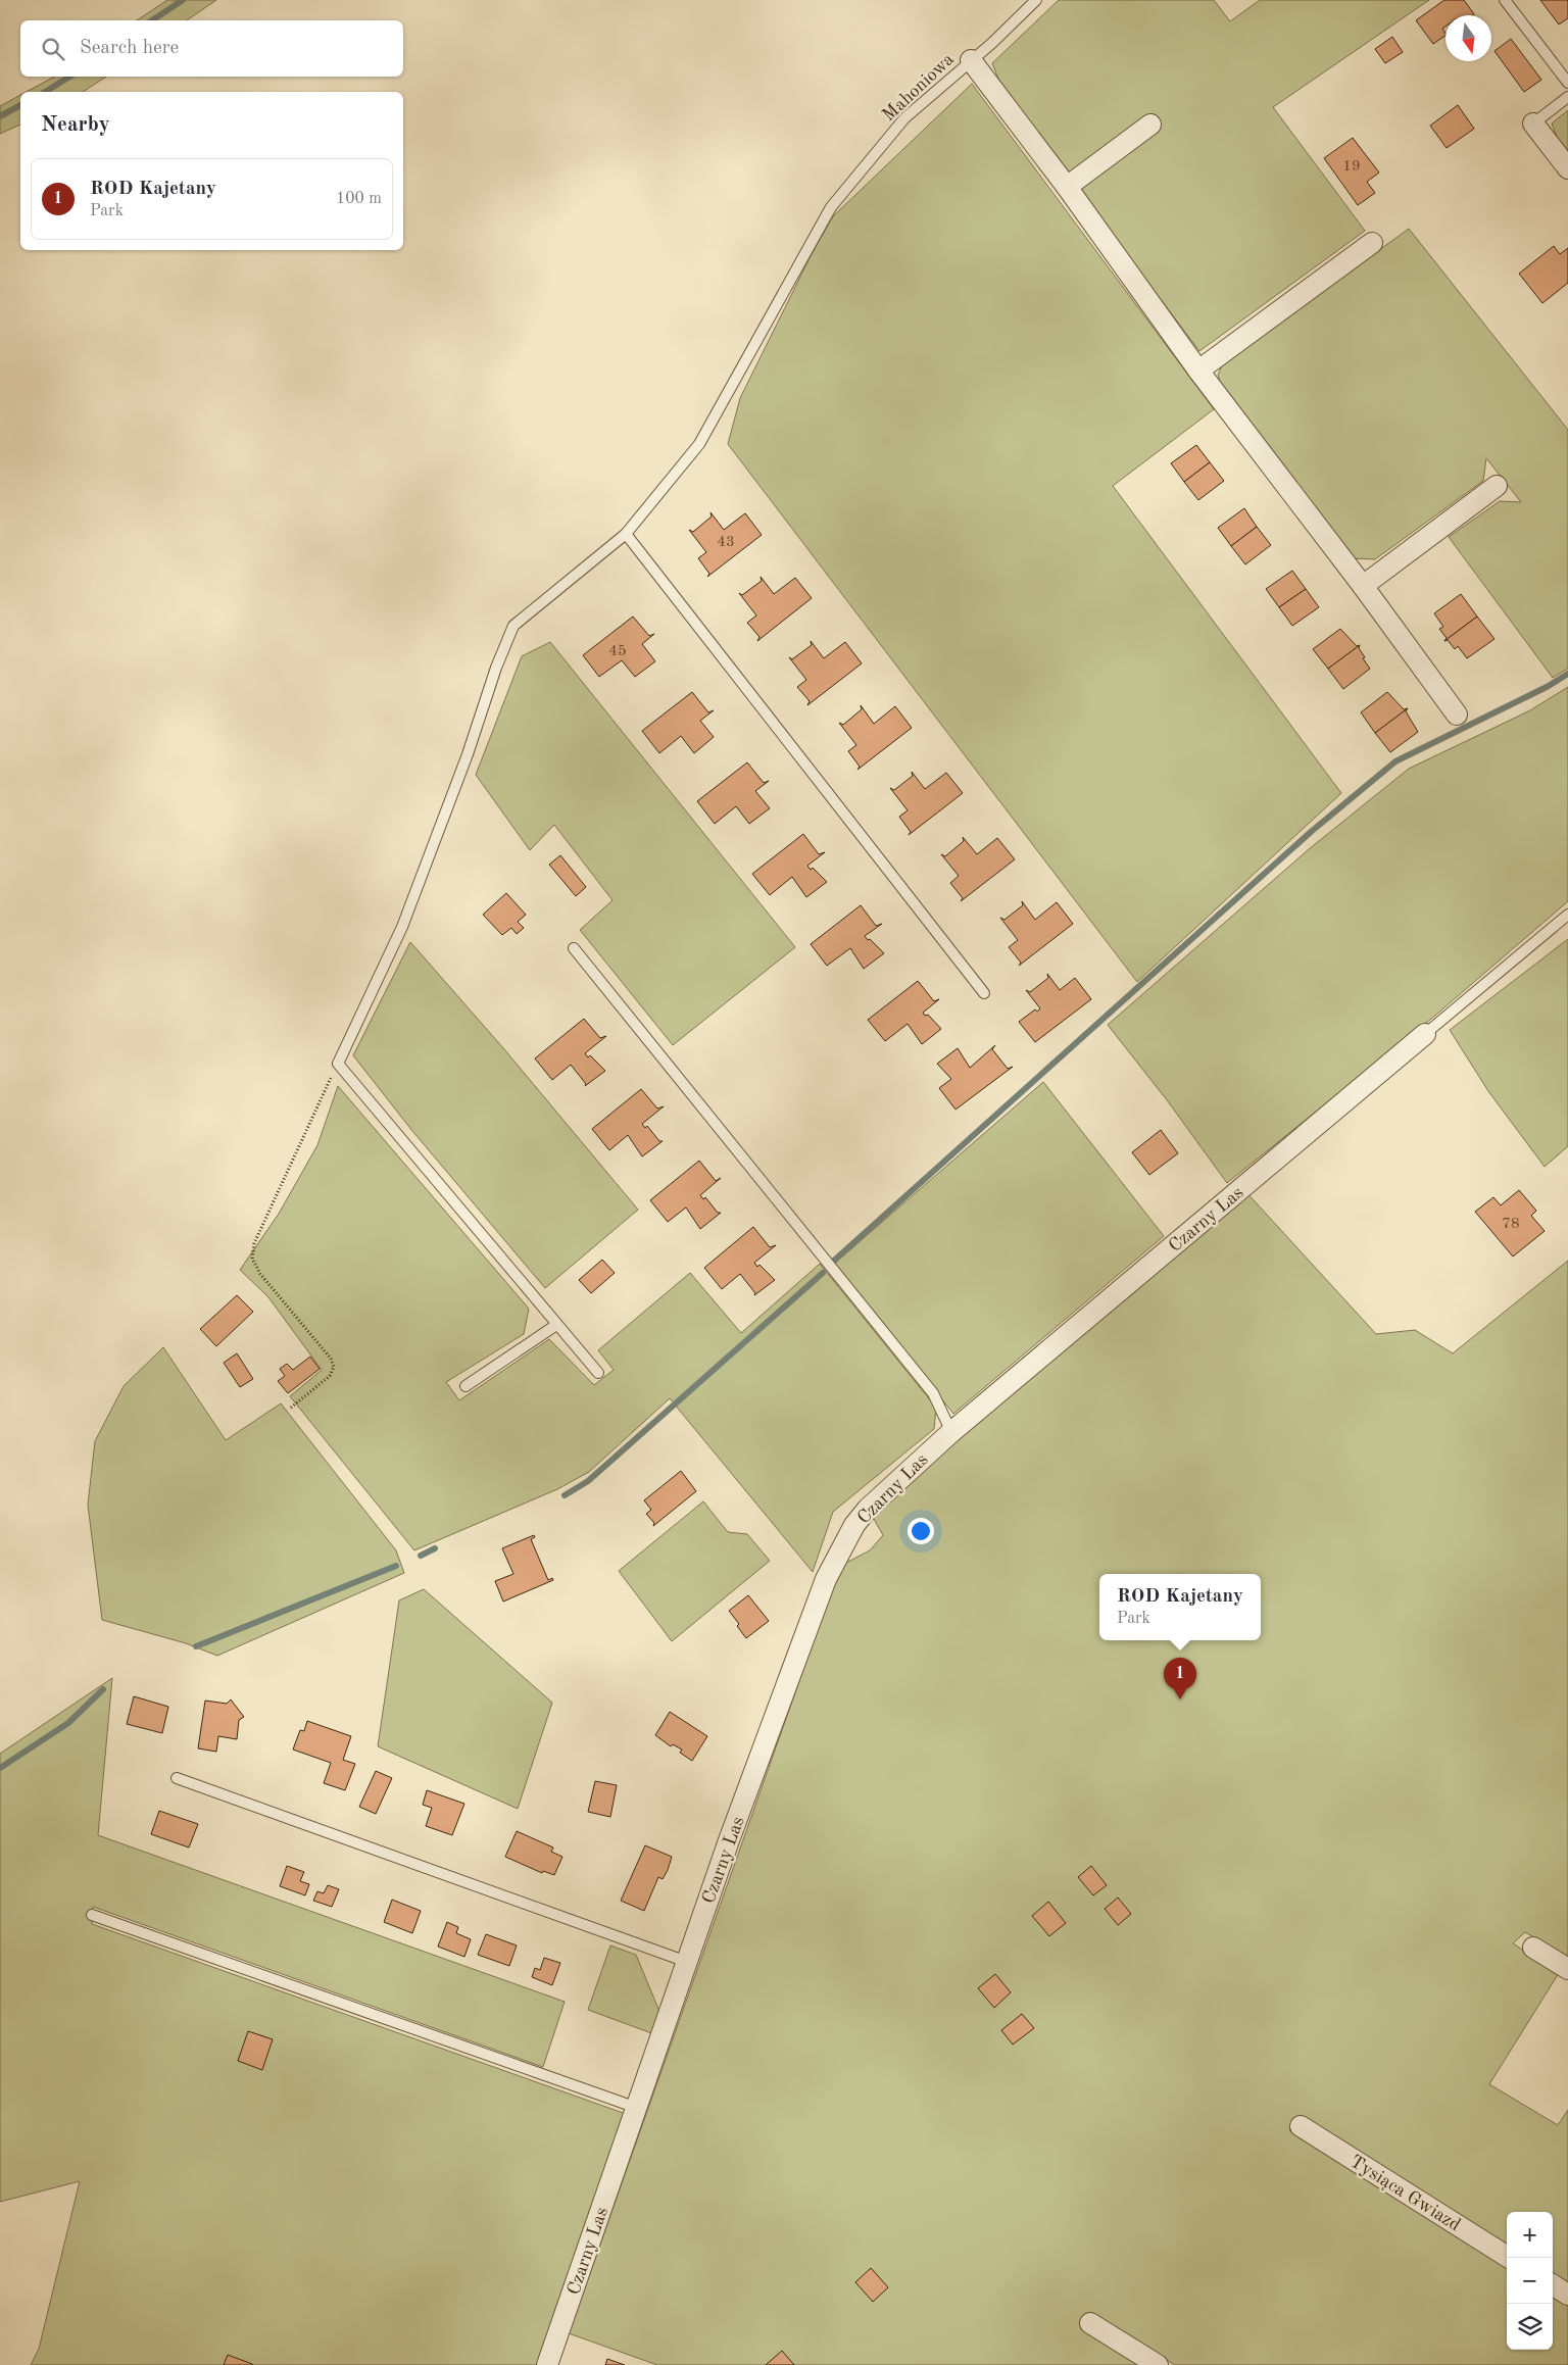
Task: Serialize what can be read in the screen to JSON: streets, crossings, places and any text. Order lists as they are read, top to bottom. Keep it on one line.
{"streets":{"street":["Czarny Las","Tysiąca Gwiazd"],"lane":["Mahoniowa"]},"house_numbers":["19","43","45","78"],"north":"bottom","page":{"search":"Search here","heading":"Nearby","list":[{"mark":"1","name":"ROD Kajetany","note":"Park","value":"100 m"}],"popup":["ROD Kajetany","Park"],"pins":"1","map_buttons":["+","−"]}}
